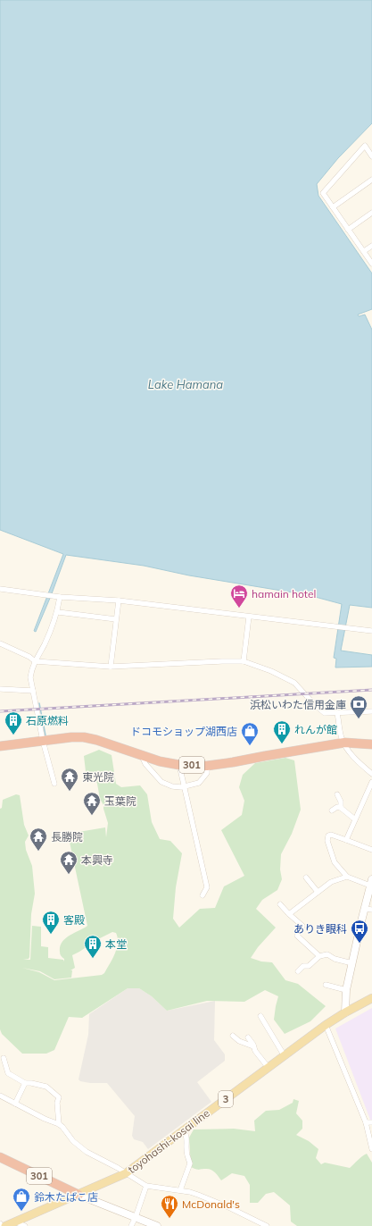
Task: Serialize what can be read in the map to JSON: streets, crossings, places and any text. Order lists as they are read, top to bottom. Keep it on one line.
{"streets":{"highway":["301"],"main road":["3","toyohashi-kosai line"]},"crossings":[["301","toyohashi-kosai line"]],"water":["Lake Hamana"],"places":{"hotel":["hamain hotel"],"bank":["浜松いわた信用金庫"],"building":["石原燃料","れんが館","客殿","本堂"],"shop":["ドコモショップ湖西店","鈴木たばこ店"],"temple":["東光院","玉葉院","長勝院","本興寺"],"bus stop":["ありき眼科"],"restaurant":["McDonald's"]}}
